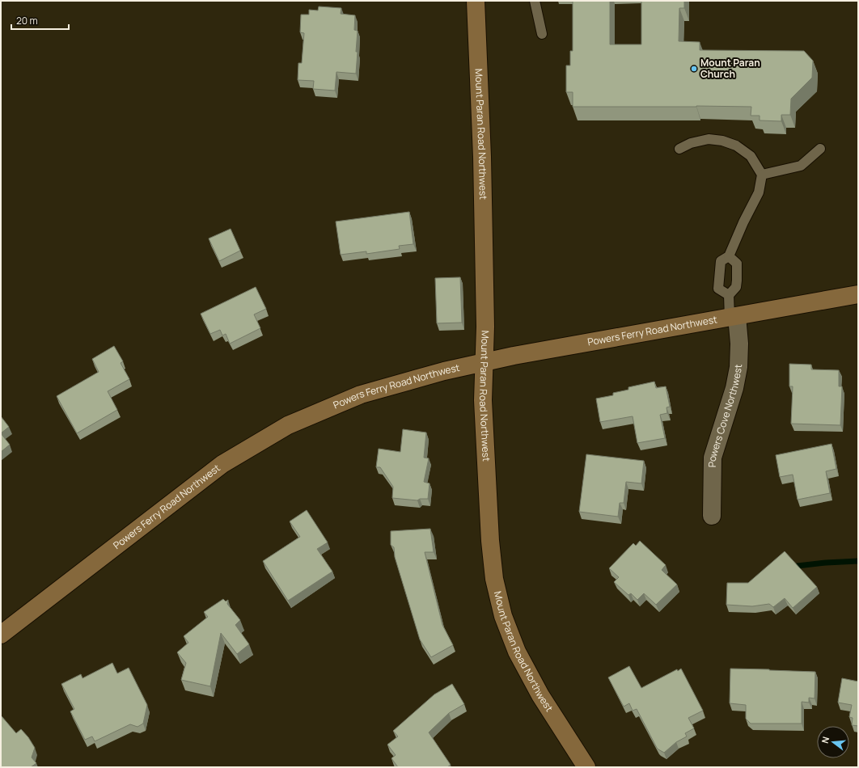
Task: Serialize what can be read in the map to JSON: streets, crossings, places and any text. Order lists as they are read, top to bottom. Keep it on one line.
{"streets":{"street":["Mount Paran Road Northwest","Powers Ferry Road Northwest","Powers Cove Northwest"]},"crossings":[["Mount Paran Road Northwest","Powers Ferry Road Northwest"],["Powers Ferry Road Northwest","Powers Cove Northwest"]],"places":["Mount Paran Church"],"scale_bar":"20 m","north":"left"}
